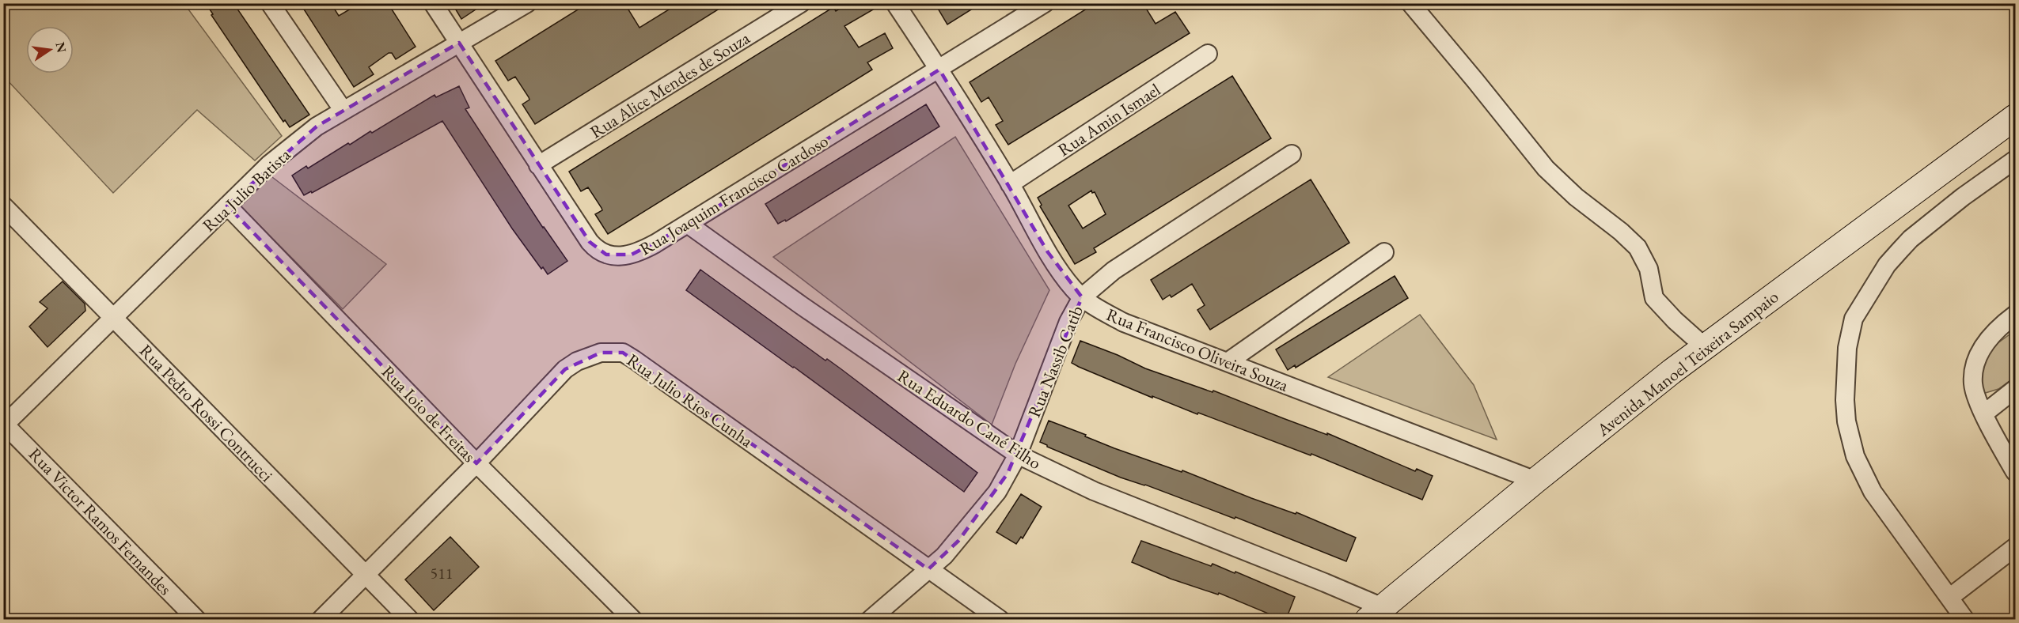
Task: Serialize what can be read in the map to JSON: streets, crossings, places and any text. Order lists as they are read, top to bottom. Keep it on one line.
{"streets":{"street":["Rua Alice Mendes de Souza","Rua Amin Ismael","Rua Julio Batista","Rua Joaquim Francisco Cardoso","Rua Francisco Oliveira Souza","Rua Nassib Catib","Avenida Manoel Teixeira Sampaio","Rua Julio Rios Cunha","Rua Pedro Rossi Contrucci","Rua Ioio de Freitas","Rua Eduardo Cané Filho","Rua Victor Ramos Fernandes"]},"crossings":[["Rua Alice Mendes de Souza","Rua Joaquim Francisco Cardoso"],["Rua Amin Ismael","Rua Francisco Oliveira Souza"],["Rua Julio Batista","Rua Joaquim Francisco Cardoso"],["Rua Julio Batista","Rua Pedro Rossi Contrucci"],["Rua Julio Batista","Rua Ioio de Freitas"],["Rua Julio Batista","Rua Victor Ramos Fernandes"],["Rua Joaquim Francisco Cardoso","Rua Francisco Oliveira Souza"],["Rua Joaquim Francisco Cardoso","Rua Eduardo Cané Filho"],["Rua Francisco Oliveira Souza","Rua Nassib Catib"],["Rua Francisco Oliveira Souza","Avenida Manoel Teixeira Sampaio"],["Rua Nassib Catib","Rua Julio Rios Cunha"],["Rua Nassib Catib","Rua Eduardo Cané Filho"],["Avenida Manoel Teixeira Sampaio","Rua Eduardo Cané Filho"],["Rua Julio Rios Cunha","Rua Pedro Rossi Contrucci"],["Rua Julio Rios Cunha","Rua Ioio de Freitas"]],"house_numbers":["511"],"north":"right"}
